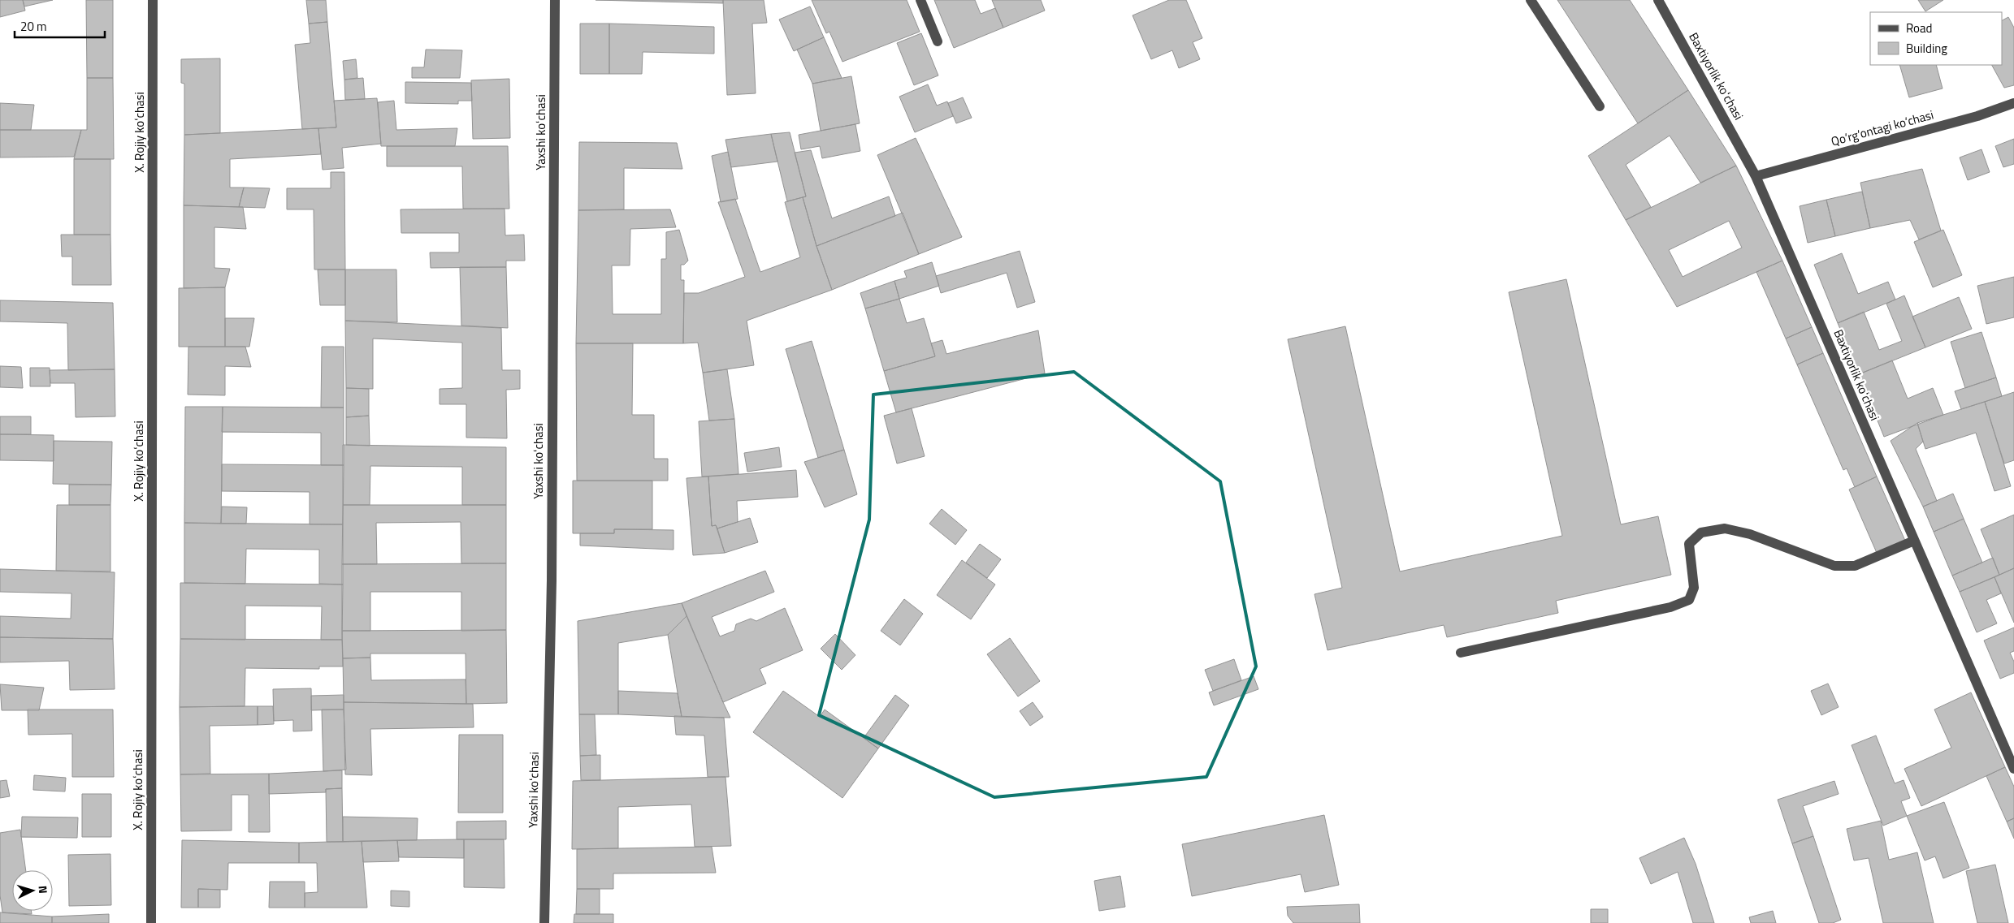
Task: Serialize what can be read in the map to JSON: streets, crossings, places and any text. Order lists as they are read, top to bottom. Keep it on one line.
{"streets":{"street":["Baxtiyorlik koʻchasi","Qo‘rg‘ontagi ko‘chasi","X. Rojiy koʻchasi","Yaxshi koʻchasi"]},"crossings":[["Baxtiyorlik koʻchasi","Qo‘rg‘ontagi ko‘chasi"]],"legend":["Road","Building"],"scale_bar":"20 m","north":"right"}
